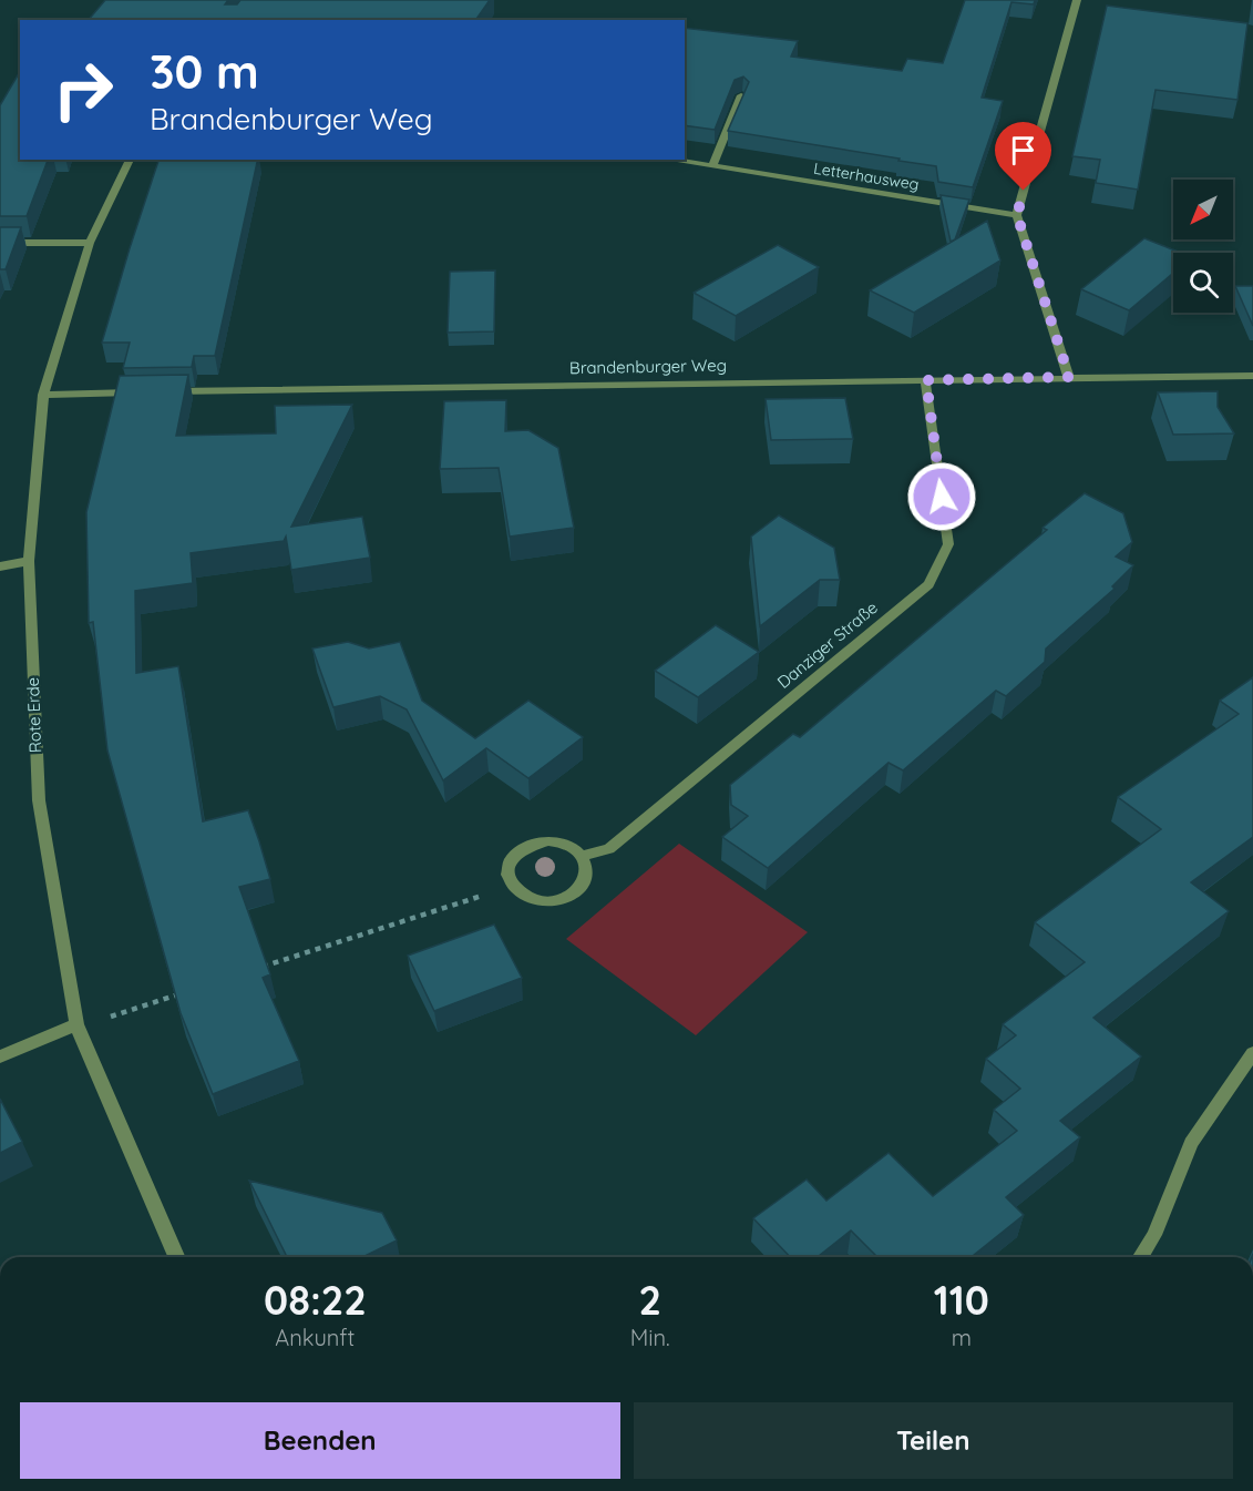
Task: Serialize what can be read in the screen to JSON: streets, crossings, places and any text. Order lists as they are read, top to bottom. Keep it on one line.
{"streets":{"street":["Letterhausweg","Brandenburger Weg","Danziger Straße","Rote Erde"]},"crossings":[["Brandenburger Weg","Danziger Straße"]],"north":"bottom left","page":{"turn":["30 m","Brandenburger Weg"],"eta":["08:22","Ankunft","2","Min.","110","m"],"buttons":["Beenden","Teilen"]}}
